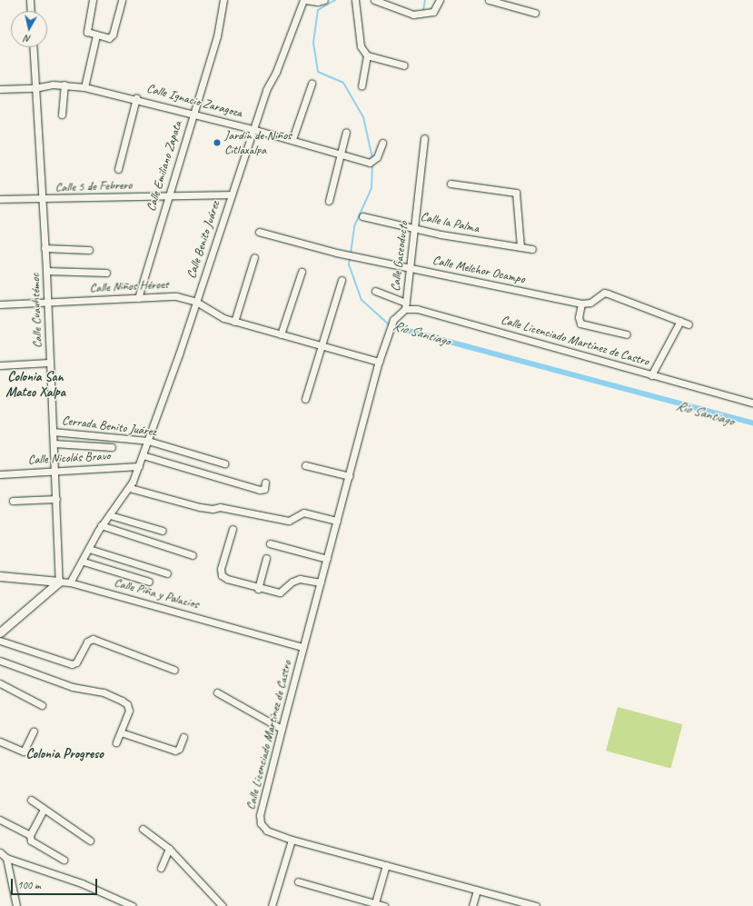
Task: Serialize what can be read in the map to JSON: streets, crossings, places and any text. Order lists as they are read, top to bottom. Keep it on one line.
{"streets":{"street":["Calle Ignacio Zaragoza","Calle Emiliano Zapata","Calle 5 de Febrero","Calle la Palma","Calle Benito Juárez","Calle Gaseoducto","Calle Melchor Ocampo","Calle Niños Héroes","Calle Cuauhtémoc","Calle Licenciado Martínez de Castro","Cerrada Benito Juárez","Calle Nicolás Bravo","Calle Piña y Palacios"]},"crossings":[["Calle Ignacio Zaragoza","Calle Emiliano Zapata"],["Calle Ignacio Zaragoza","Calle Benito Juárez"],["Calle Ignacio Zaragoza","Calle Cuauhtémoc"],["Calle Emiliano Zapata","Calle 5 de Febrero"],["Calle Emiliano Zapata","Calle Niños Héroes"],["Calle 5 de Febrero","Calle Benito Juárez"],["Calle 5 de Febrero","Calle Cuauhtémoc"],["Calle la Palma","Calle Gaseoducto"],["Calle Benito Juárez","Calle Niños Héroes"],["Calle Benito Juárez","Cerrada Benito Juárez"],["Calle Benito Juárez","Calle Nicolás Bravo"],["Calle Benito Juárez","Calle Piña y Palacios"],["Calle Gaseoducto","Calle Melchor Ocampo"],["Calle Gaseoducto","Calle Licenciado Martínez de Castro"],["Calle Niños Héroes","Calle Cuauhtémoc"],["Calle Niños Héroes","Calle Licenciado Martínez de Castro"],["Calle Cuauhtémoc","Cerrada Benito Juárez"],["Calle Cuauhtémoc","Calle Nicolás Bravo"],["Calle Cuauhtémoc","Calle Piña y Palacios"],["Calle Licenciado Martínez de Castro","Calle Piña y Palacios"]],"districts":["Colonia San Mateo Xalpa","Colonia Progreso"],"water":["Río Santiago"],"places":["Jardin de Niños Citlaxalpa"],"scale_bar":"100 m","north":"bottom"}
